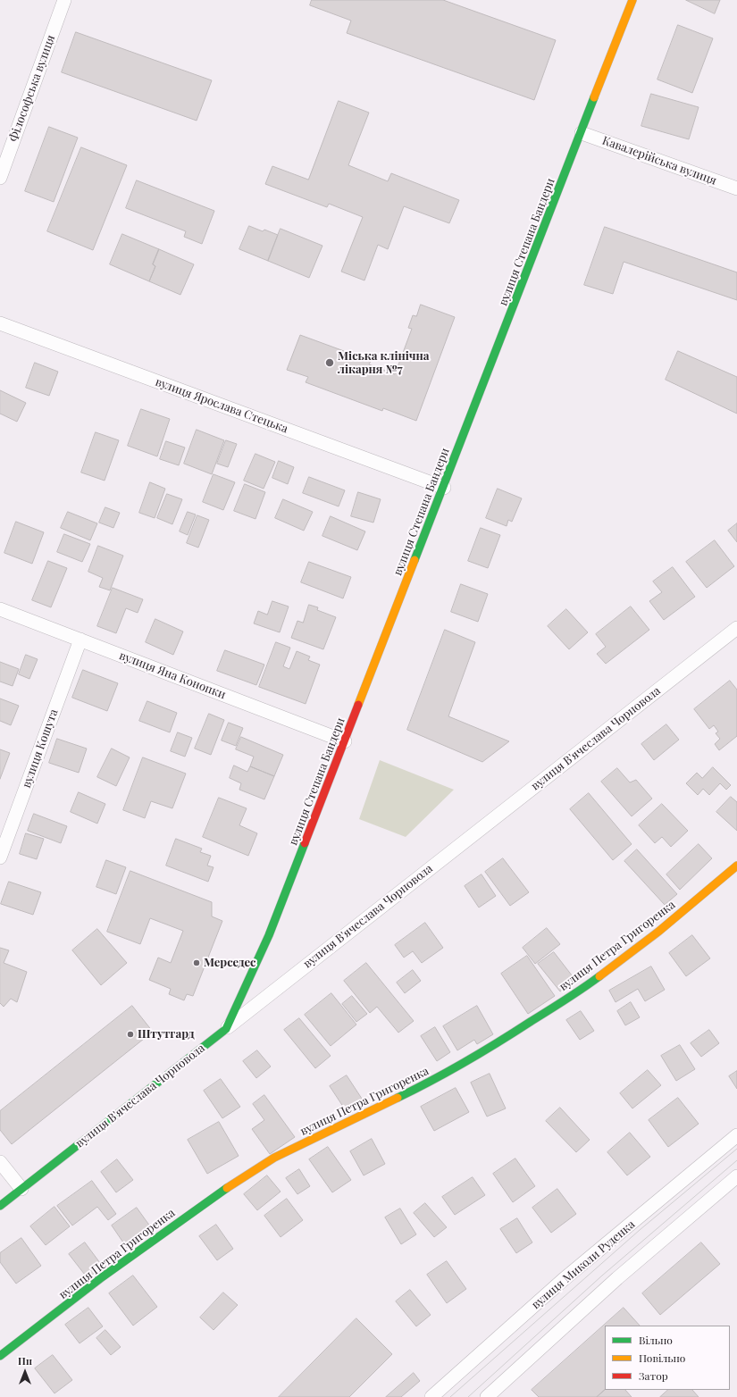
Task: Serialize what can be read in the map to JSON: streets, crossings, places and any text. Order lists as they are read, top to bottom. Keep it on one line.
{"streets":{"street":["Філософська вулиця","Кавалерійська вулиця","вулиця Степана Бандери","вулиця Ярослава Стецька","вулиця Яна Конопки","вулиця В'ячеслава Чорновола","вулиця Кошута","вулиця Петра Григоренка","вулиця Миколи Руденка"]},"crossings":[["Кавалерійська вулиця","вулиця Степана Бандери"],["вулиця Степана Бандери","вулиця Ярослава Стецька"],["вулиця Степана Бандери","вулиця Яна Конопки"],["вулиця Степана Бандери","вулиця В'ячеслава Чорновола"],["вулиця Яна Конопки","вулиця Кошута"]],"places":["Міська клінічна лікарня №7","Мерседес","Штутгард"],"legend":["Вільно","Повільно","Затор"],"north":"top"}
